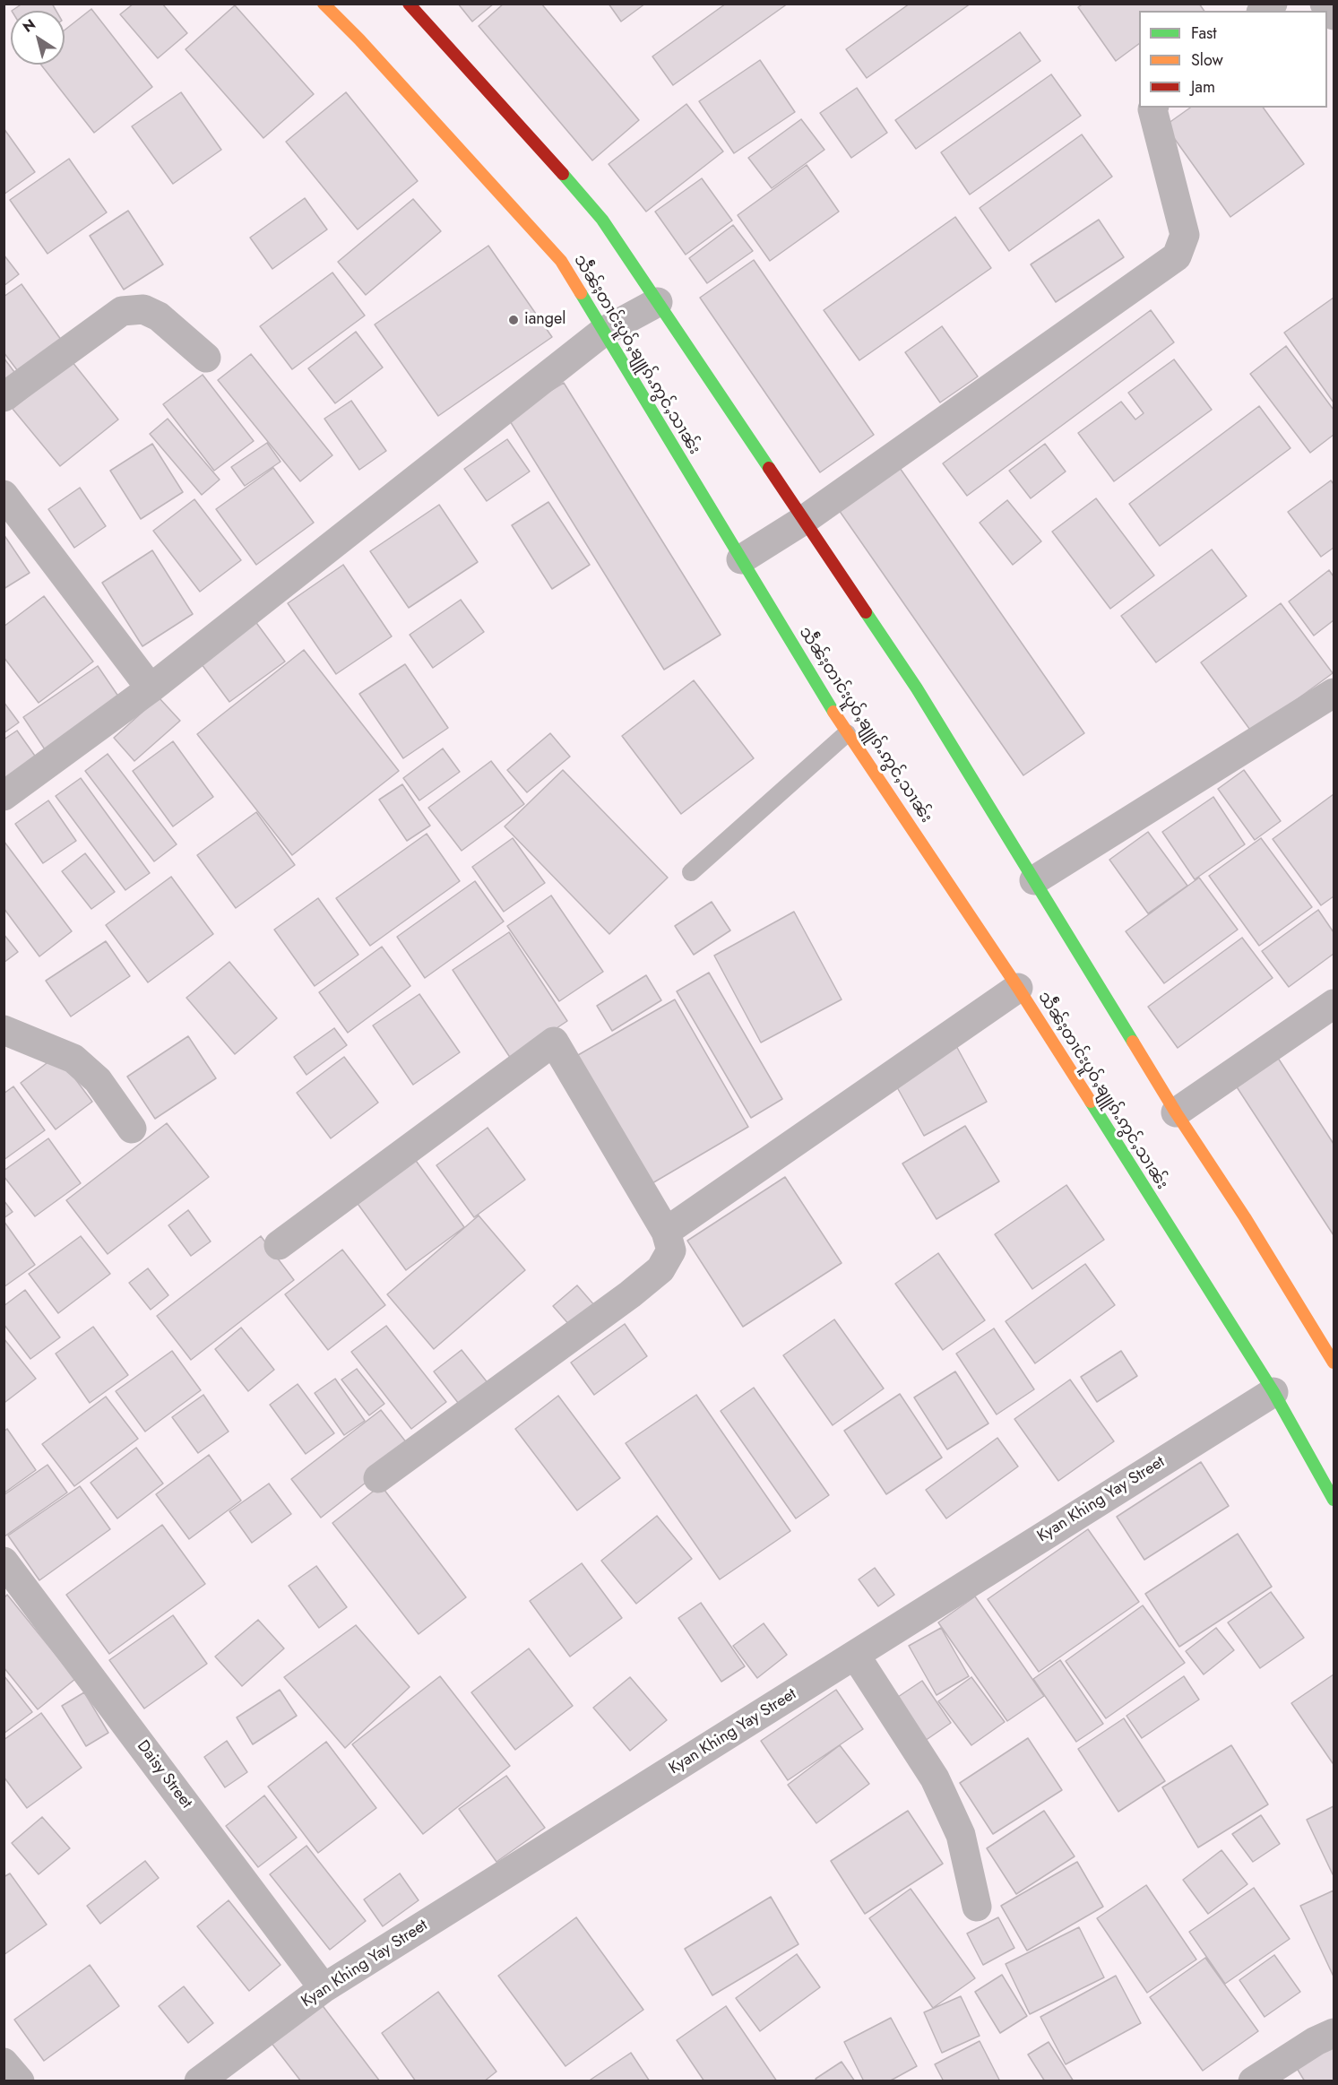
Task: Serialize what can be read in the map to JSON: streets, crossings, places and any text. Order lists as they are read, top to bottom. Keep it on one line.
{"streets":{"highway":["သဵႅၼ်ႈတၢင်းပူဝ်ႇၶျူၵ်ႉဢွင်ႇသၢၼ်း"],"street":["Kyan Khing Yay Street","Daisy Street"]},"crossings":[["သဵႅၼ်ႈတၢင်းပူဝ်ႇၶျူၵ်ႉဢွင်ႇသၢၼ်း","Kyan Khing Yay Street"],["Kyan Khing Yay Street","Daisy Street"]],"places":["iangel"],"legend":["Fast","Slow","Jam"],"north":"top left"}
